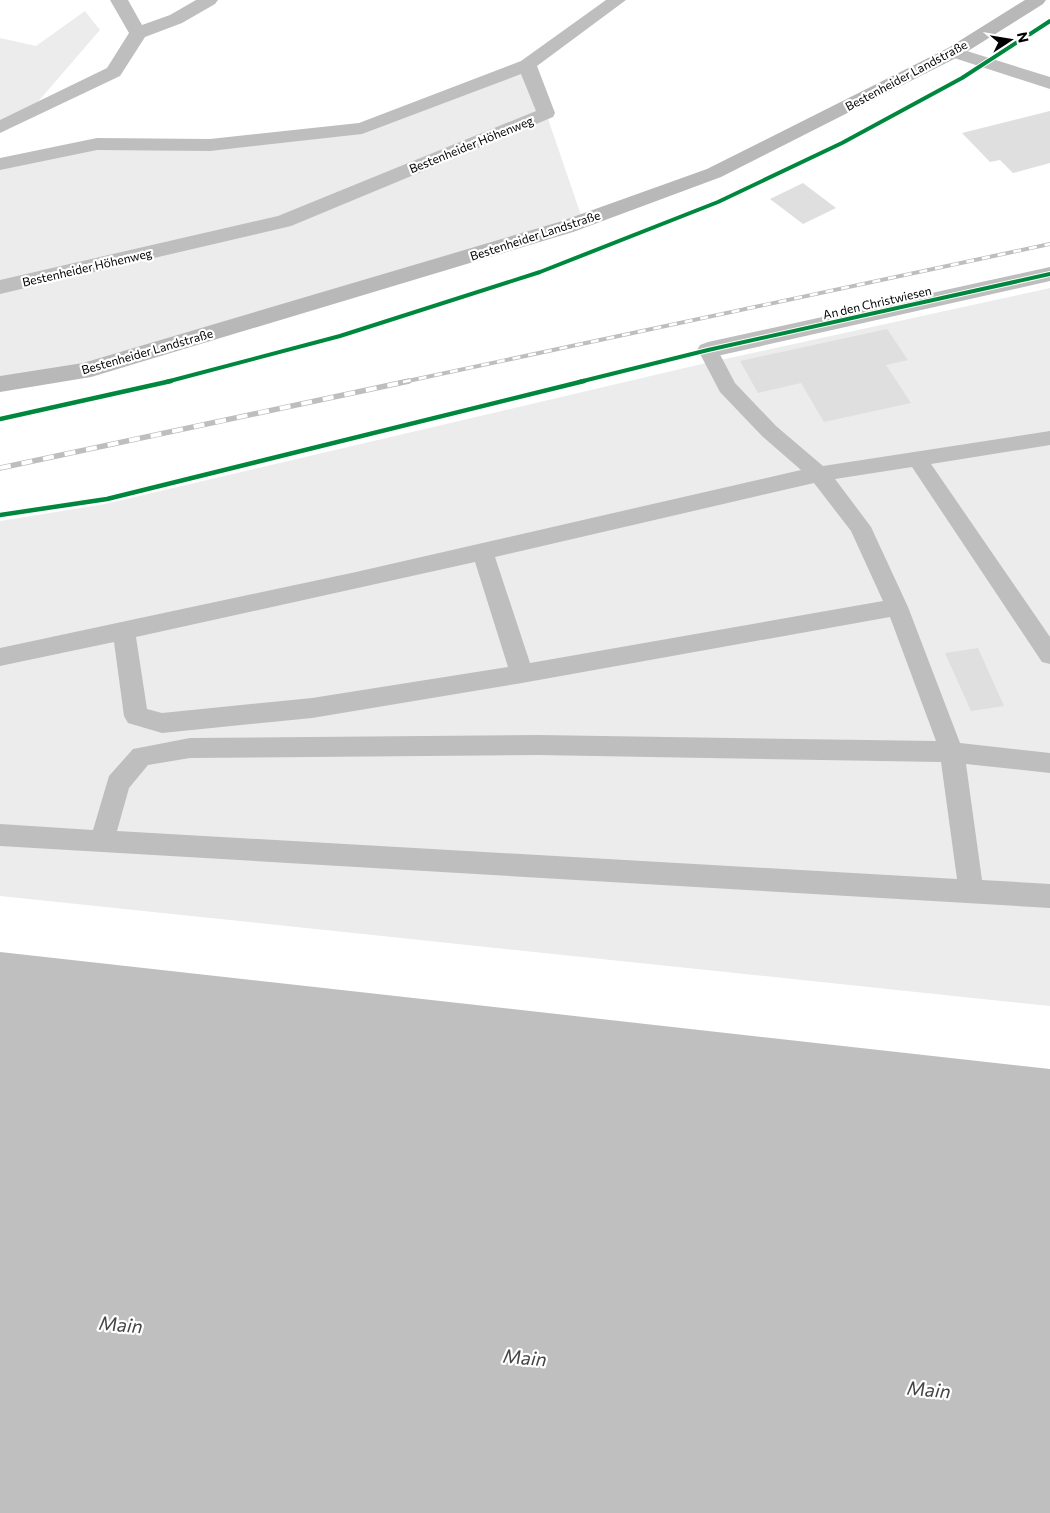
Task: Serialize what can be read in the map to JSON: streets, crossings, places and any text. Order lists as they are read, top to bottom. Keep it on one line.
{"streets":{"main road":["Bestenheider Landstraße"],"street":["Bestenheider Höhenweg","An den Christwiesen"]},"water":["Main"],"north":"right"}
